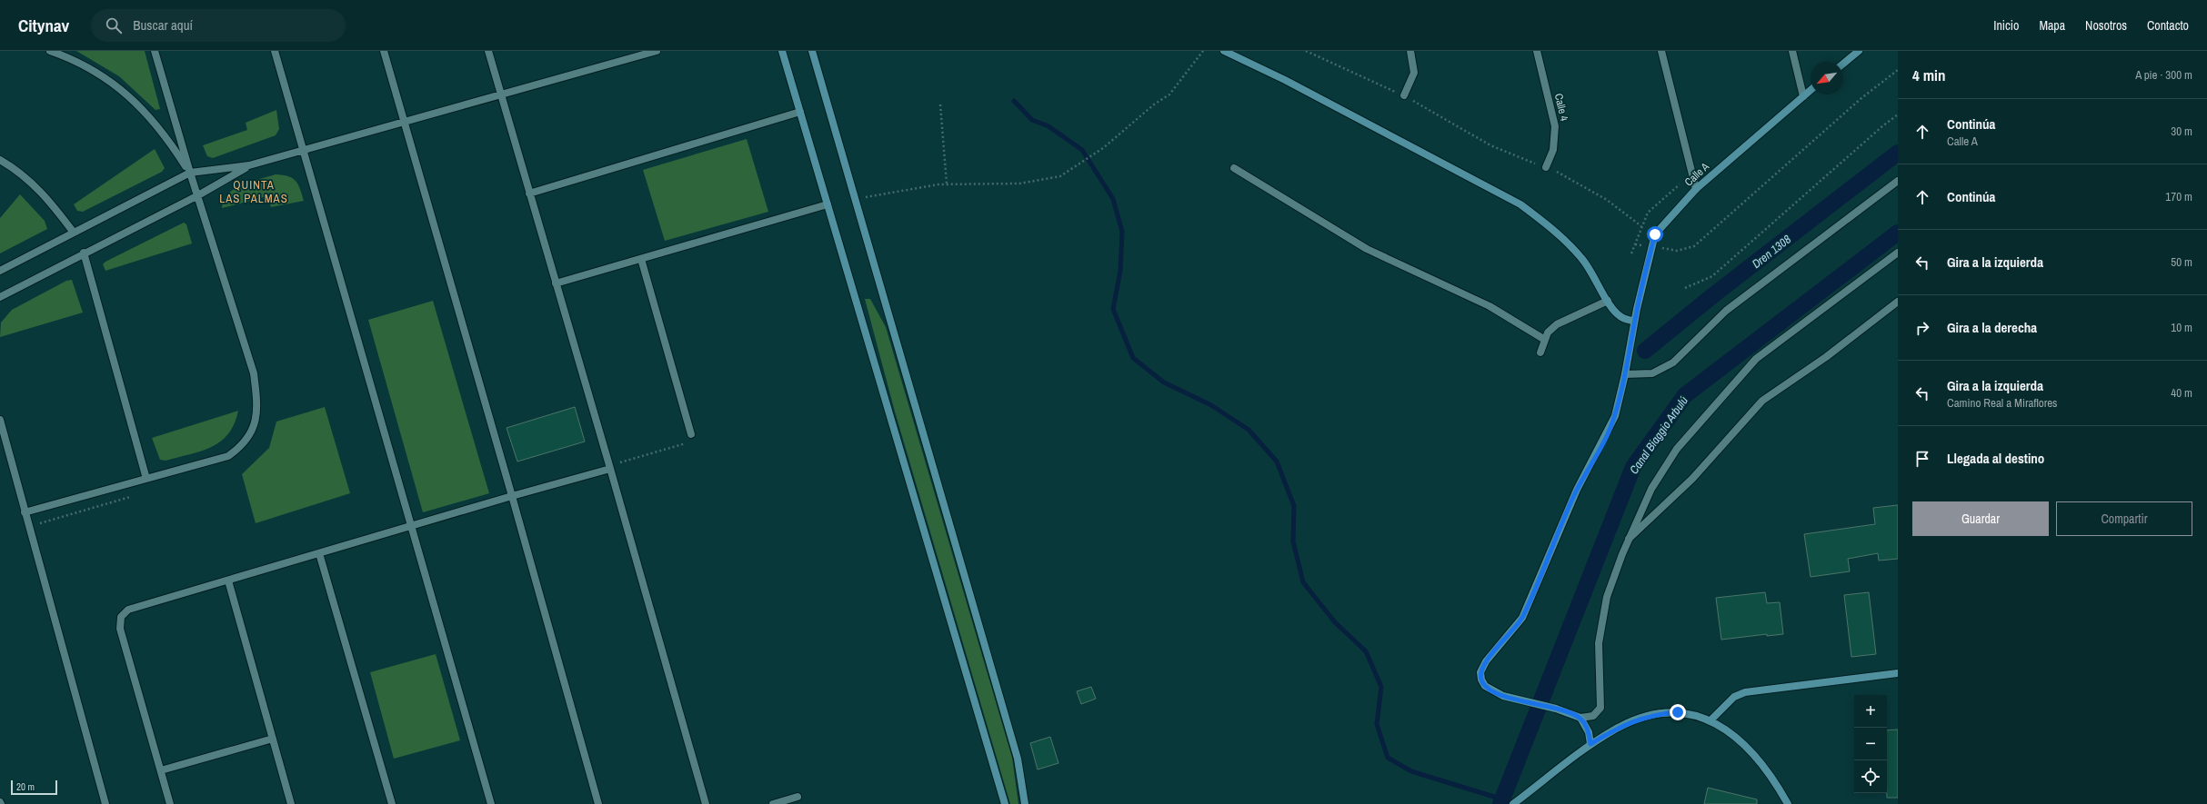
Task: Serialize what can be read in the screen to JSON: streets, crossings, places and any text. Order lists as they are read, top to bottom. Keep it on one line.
{"streets":{"street":["Calle 4","Calle A"]},"districts":["QUINTA LAS PALMAS"],"water":["Dren 1308","Canal Biaggio Arbulú"],"scale_bar":"20 m","north":"bottom left","page":{"header":"Citynav","search":"Buscar aquí","nav":["Inicio","Mapa","Nosotros","Contacto"],"heading":["4 min","A pie · 300 m"],"list":[["Continúa","Calle A","30 m"],["Continúa","170 m"],["Gira a la izquierda","50 m"],["Gira a la derecha","10 m"],["Gira a la izquierda","Camino Real a Miraflores","40 m"],"Llegada al destino"],"buttons":["Guardar","Compartir"],"map_buttons":["+","−"],"scale":"20 m"}}
